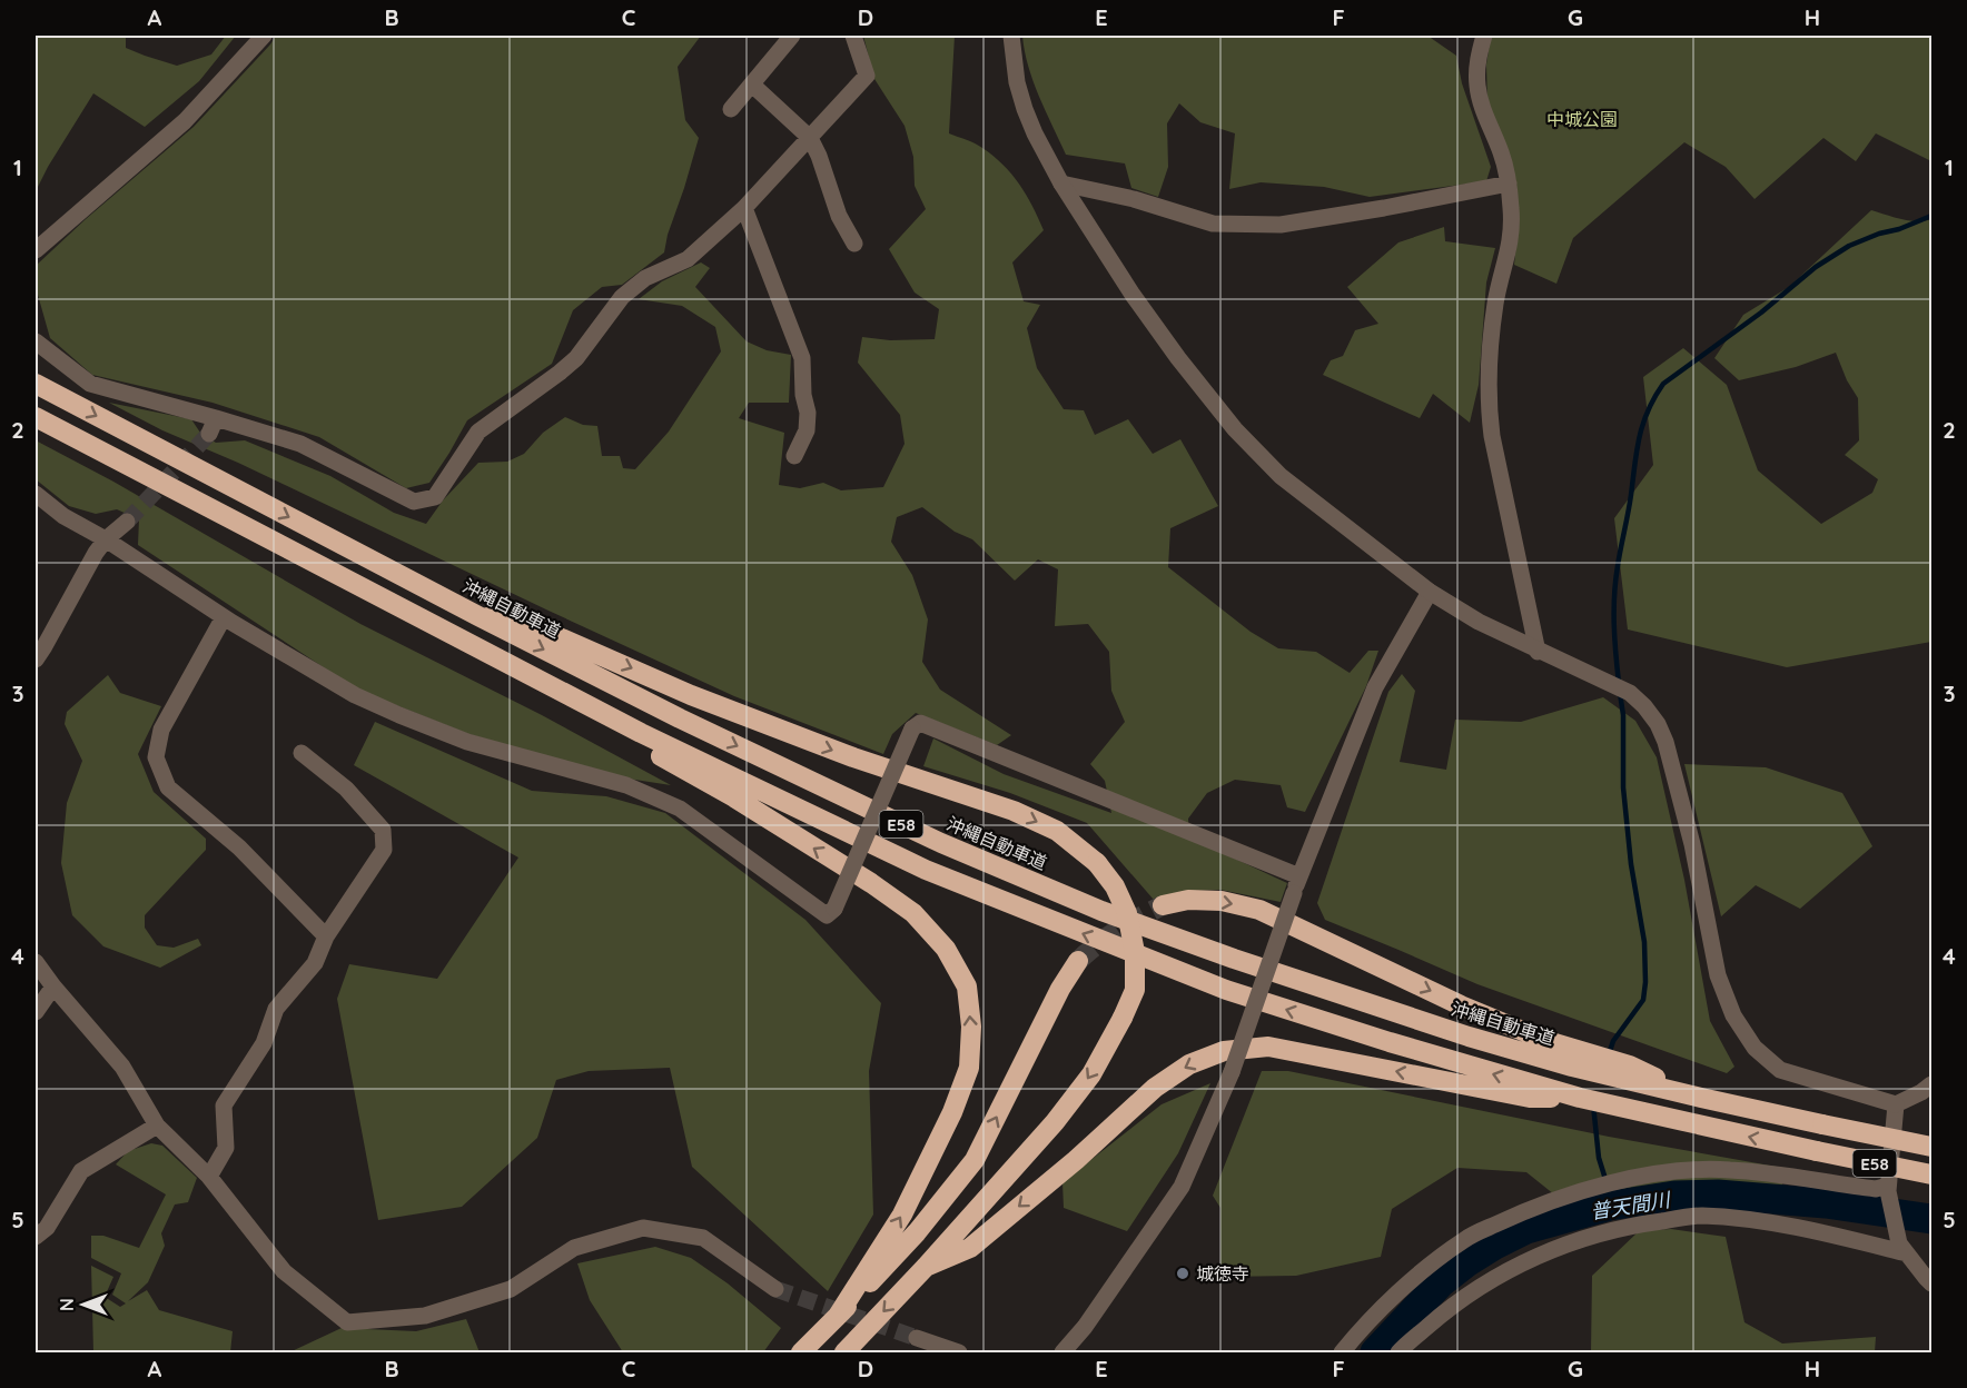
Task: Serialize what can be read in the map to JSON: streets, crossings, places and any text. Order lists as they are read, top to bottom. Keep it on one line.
{"streets":{"highway":["沖縄自動車道","E58"]},"water":["普天間川"],"parks":["中城公園"],"places":["城徳寺"],"north":"left","grid":{"columns":["A","B","C","D","E","F","G","H"],"rows":["1","2","3","4","5"]}}
